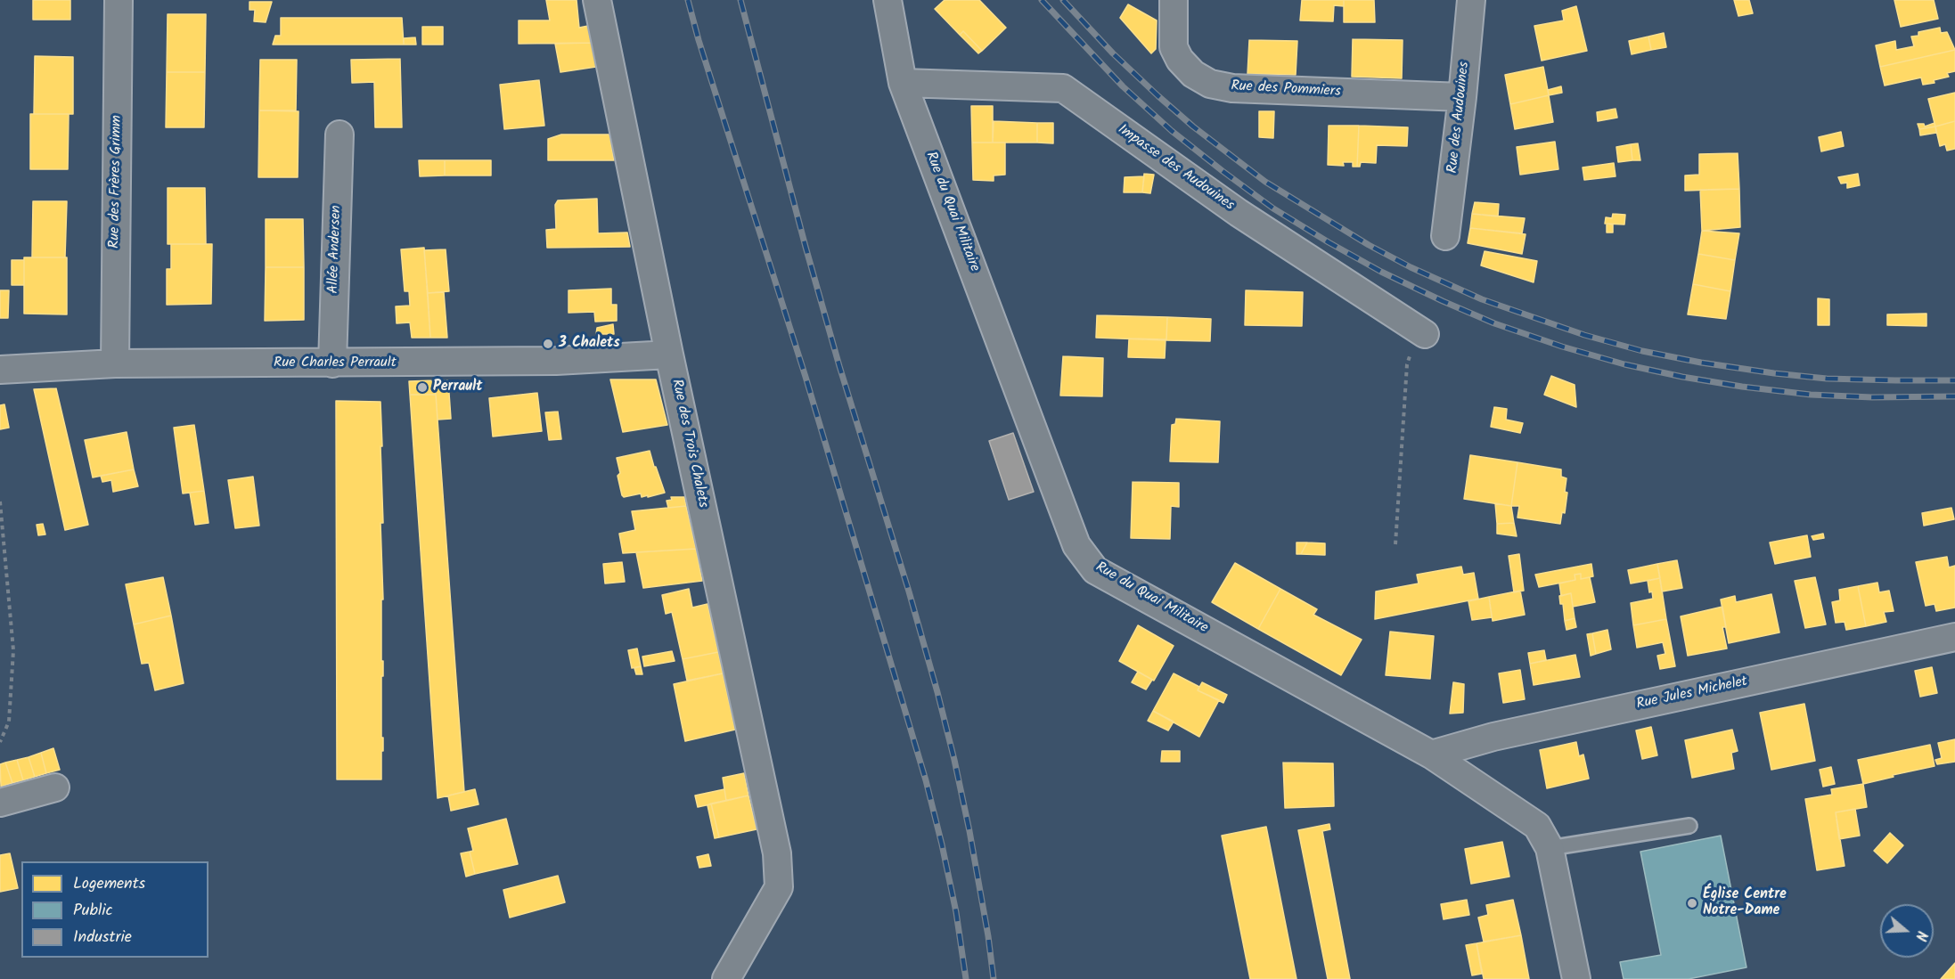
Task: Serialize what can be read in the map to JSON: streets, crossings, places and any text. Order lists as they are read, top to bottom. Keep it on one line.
{"streets":{"street":["Rue des Pommiers","Rue des Audouines","Impasse des Audouines","Rue des Frères Grimm","Rue du Quai Militaire","Allée Andersen","Rue Charles Perrault","Rue des Trois Chalets","Rue Jules Michelet"]},"crossings":[["Rue des Pommiers","Rue des Audouines"],["Impasse des Audouines","Rue du Quai Militaire"],["Rue des Frères Grimm","Rue Charles Perrault"],["Rue du Quai Militaire","Rue Jules Michelet"],["Allée Andersen","Rue Charles Perrault"],["Rue Charles Perrault","Rue des Trois Chalets"]],"places":["3 Chalets","Perrault","Église Centre Notre-Dame"],"legend":["Logements","Public","Industrie"],"north":"right"}
